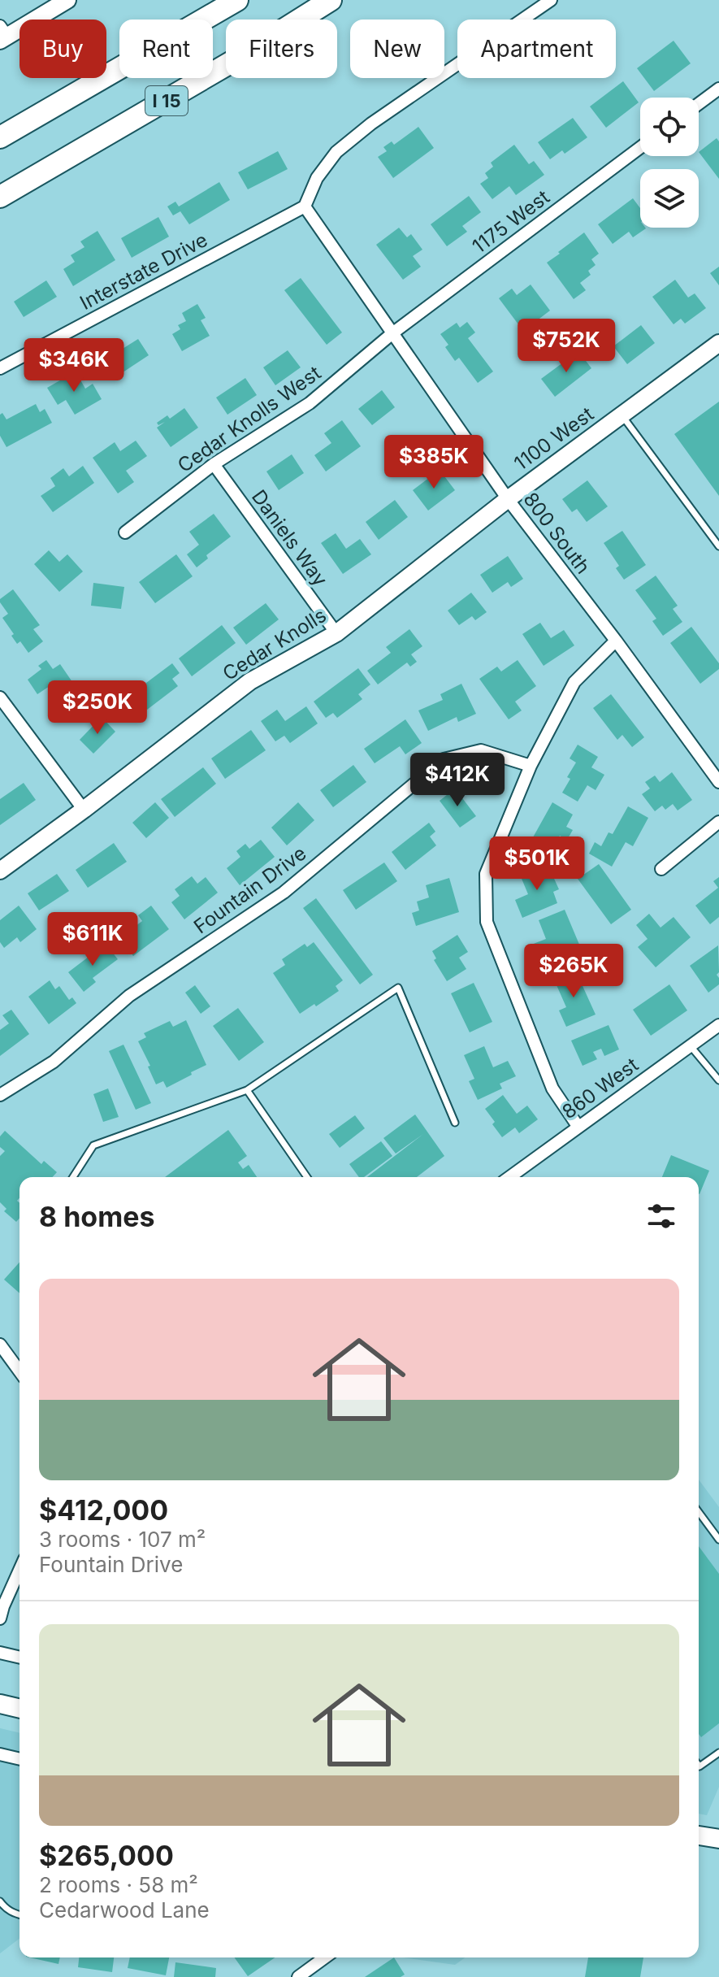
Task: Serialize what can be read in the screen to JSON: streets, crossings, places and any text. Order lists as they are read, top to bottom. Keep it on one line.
{"streets":{"highway":["I 15"],"street":["1175 West","Interstate Drive","Cedar Knolls West","1100 West","800 South","Daniels Way","Cedar Knolls","Fountain Drive","860 West"]},"crossings":[["1175 West","Cedar Knolls West"],["1175 West","800 South"],["Interstate Drive","800 South"],["Cedar Knolls West","800 South"],["Cedar Knolls West","Daniels Way"],["1100 West","800 South"],["1100 West","Cedar Knolls"],["800 South","Cedar Knolls"],["Daniels Way","Cedar Knolls"]],"page":{"chip":["Buy","Rent","Filters","New","Apartment"],"price":["$752K","$346K","$385K","$250K","$412K","$501K","$611K","$265K"],"heading":"8 homes","list":[{"name":"$412,000","note":"3 rooms · 107 m² · Fountain Drive"},{"name":"$265,000","note":"2 rooms · 58 m² · Cedarwood Lane"}]}}
